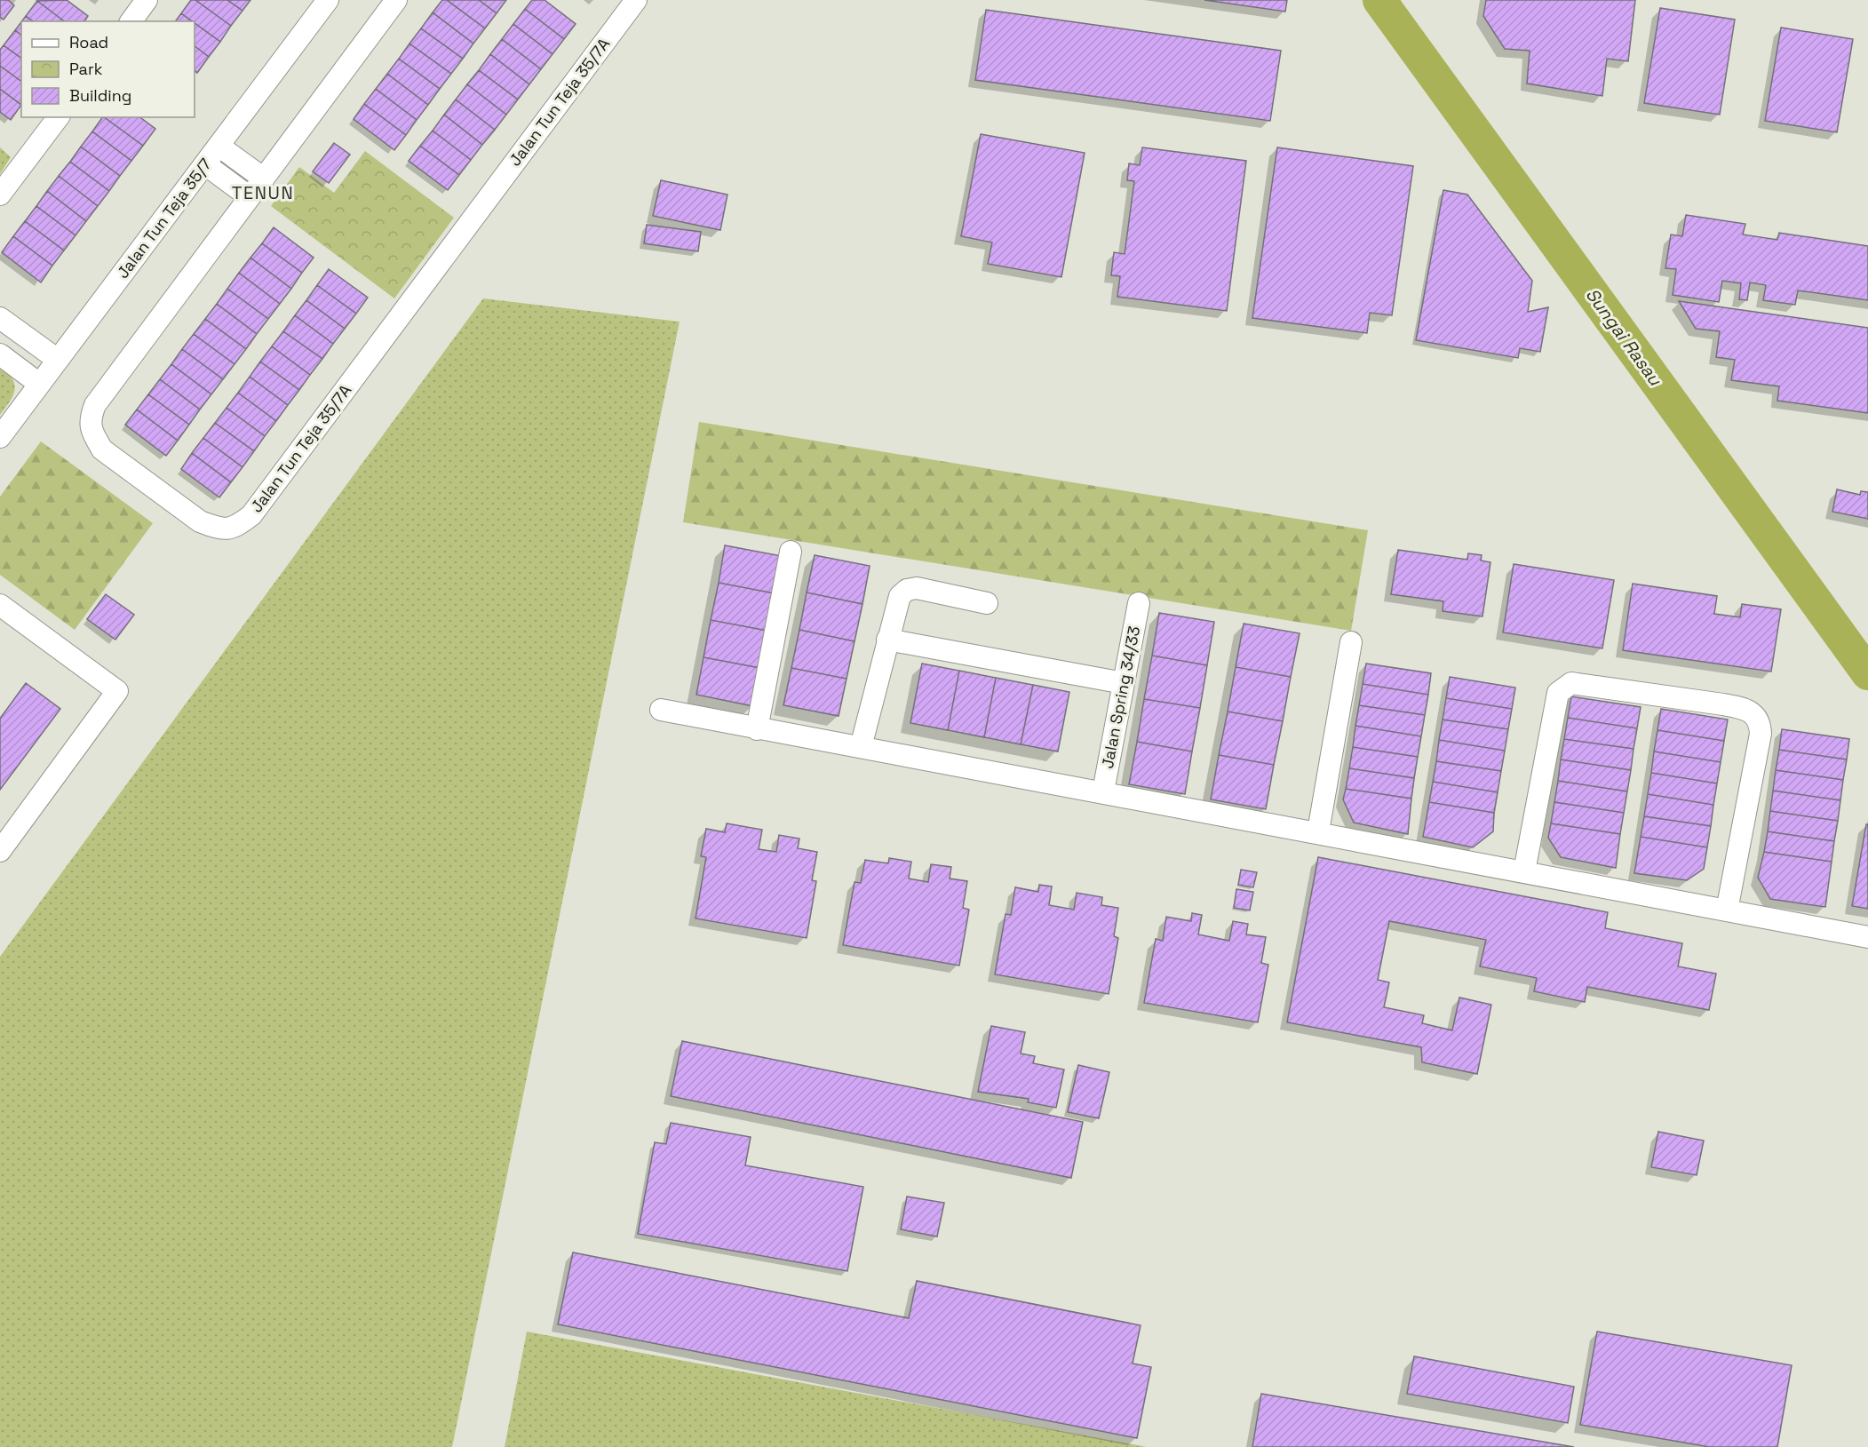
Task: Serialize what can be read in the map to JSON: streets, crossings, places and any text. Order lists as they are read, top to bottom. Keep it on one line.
{"streets":{"street":["Jalan Tun Teja 35/7A","Jalan Tun Teja 35/7","Jalan Spring 34/33"]},"districts":["TENUN"],"water":["Sungai Rasau"],"legend":["Road","Park","Building"]}
